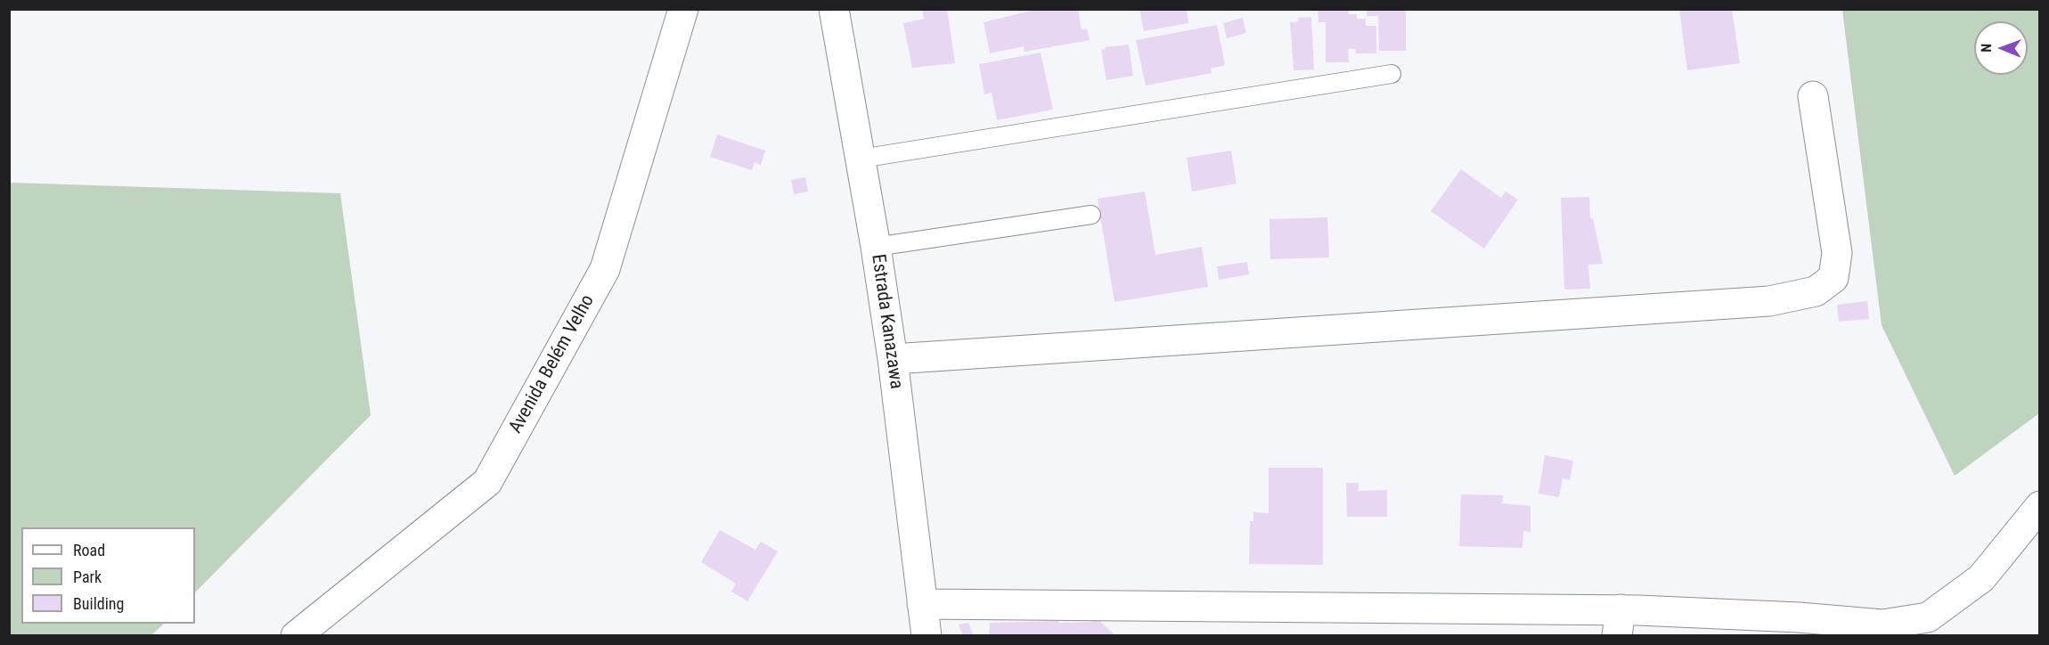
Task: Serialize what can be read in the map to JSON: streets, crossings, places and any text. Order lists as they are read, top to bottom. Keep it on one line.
{"streets":{"street":["Estrada Kanazawa","Avenida Belém Velho"]},"legend":["Road","Park","Building"],"north":"left"}
